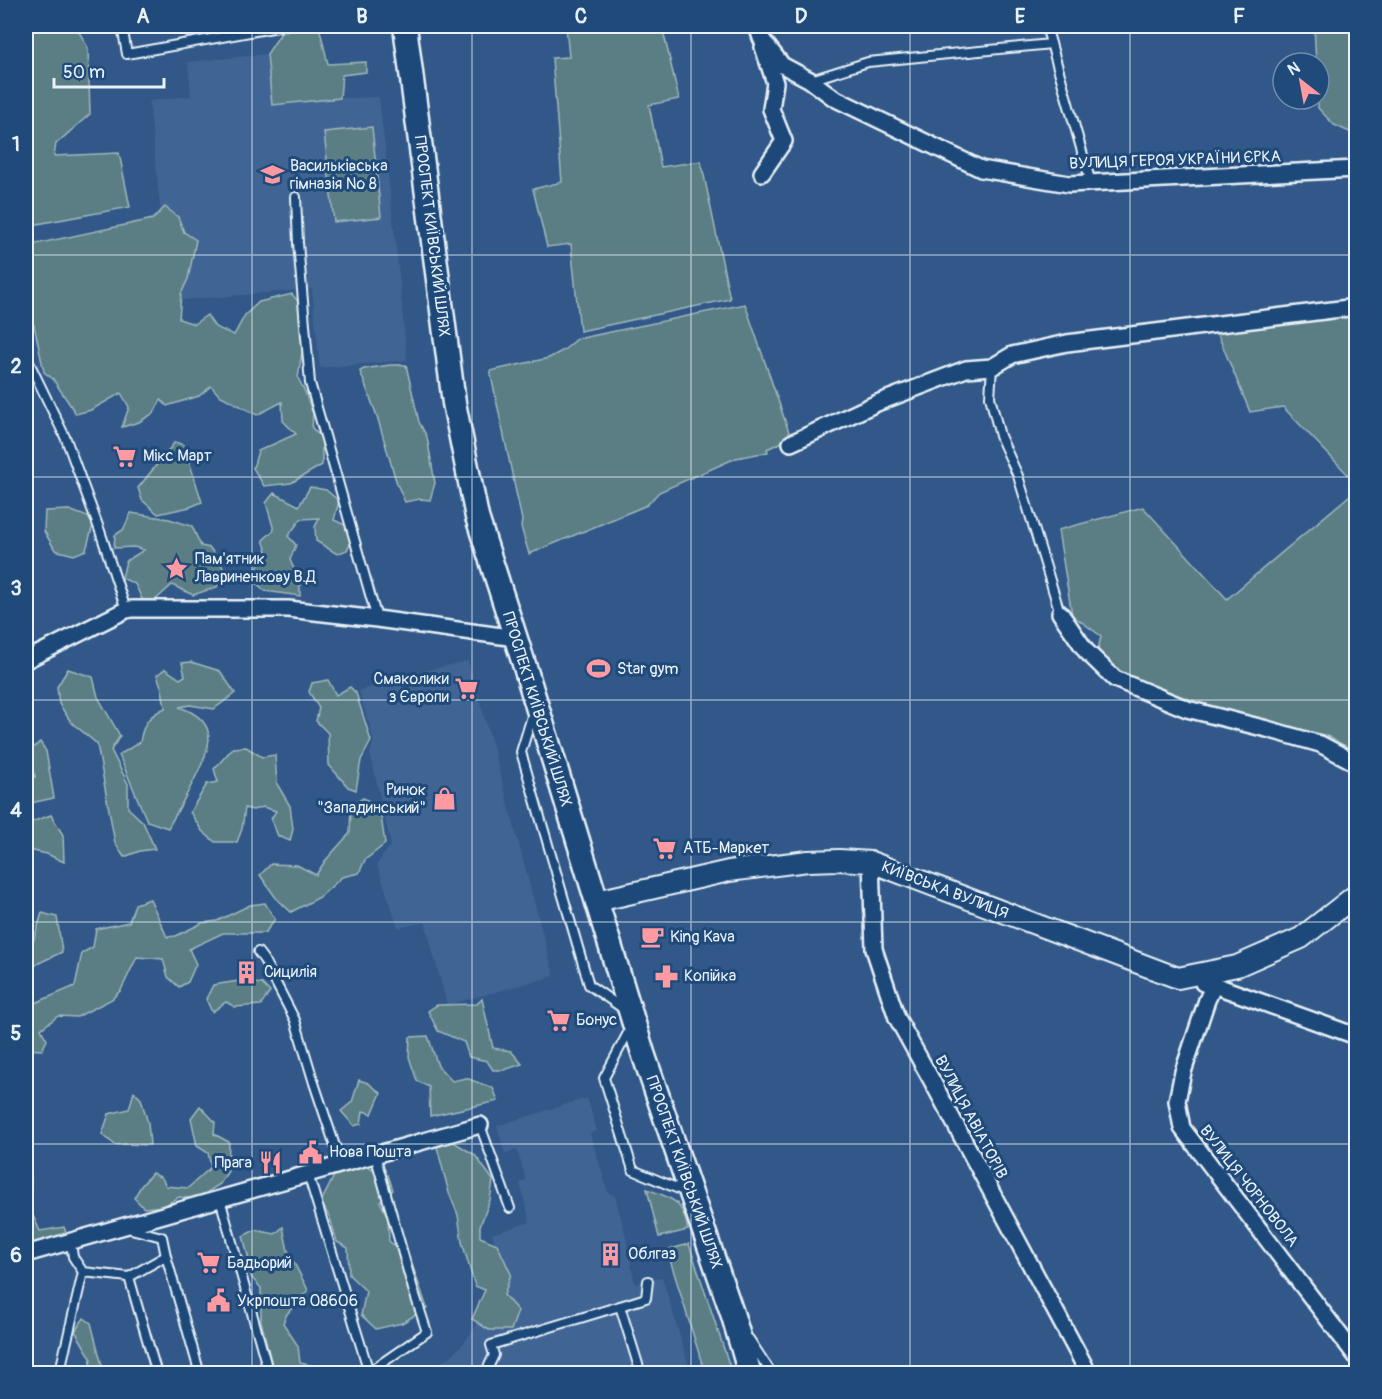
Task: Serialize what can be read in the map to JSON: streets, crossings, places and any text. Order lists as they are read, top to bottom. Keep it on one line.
{"streets":{"main road":["ПРОСПЕКТ КИЇВСЬКИЙ ШЛЯХ"],"street":["ВУЛИЦЯ ГЕРОЯ УКРАЇНИ ЄРКА","КИЇВСЬКА ВУЛИЦЯ","ВУЛИЦЯ АВІАТОРІВ","ВУЛИЦЯ ЧОРНОВОЛА"]},"crossings":[["ПРОСПЕКТ КИЇВСЬКИЙ ШЛЯХ","КИЇВСЬКА ВУЛИЦЯ"],["КИЇВСЬКА ВУЛИЦЯ","ВУЛИЦЯ АВІАТОРІВ"],["КИЇВСЬКА ВУЛИЦЯ","ВУЛИЦЯ ЧОРНОВОЛА"]],"places":{"school or university":["Васильківська гімназія № 8"],"supermarket":["Мікс Март","Смаколики з Європи","АТБ-Маркет","Бонус","Бадьорий"],"place":["Пам'ятник Лавриненкову В.Д"],"sports":["Star gym"],"shop":["Ринок \"Западинський\""],"cafe":["King Kava"],"building":["Сицилія","Облгаз"],"pharmacy":["Копійка"],"public building":["Нова Пошта","Укрпошта 08606"],"restaurant":["Прага"]},"scale_bar":"50 m","north":"top left","grid":{"columns":["A","B","C","D","E","F"],"rows":["1","2","3","4","5","6"]}}
